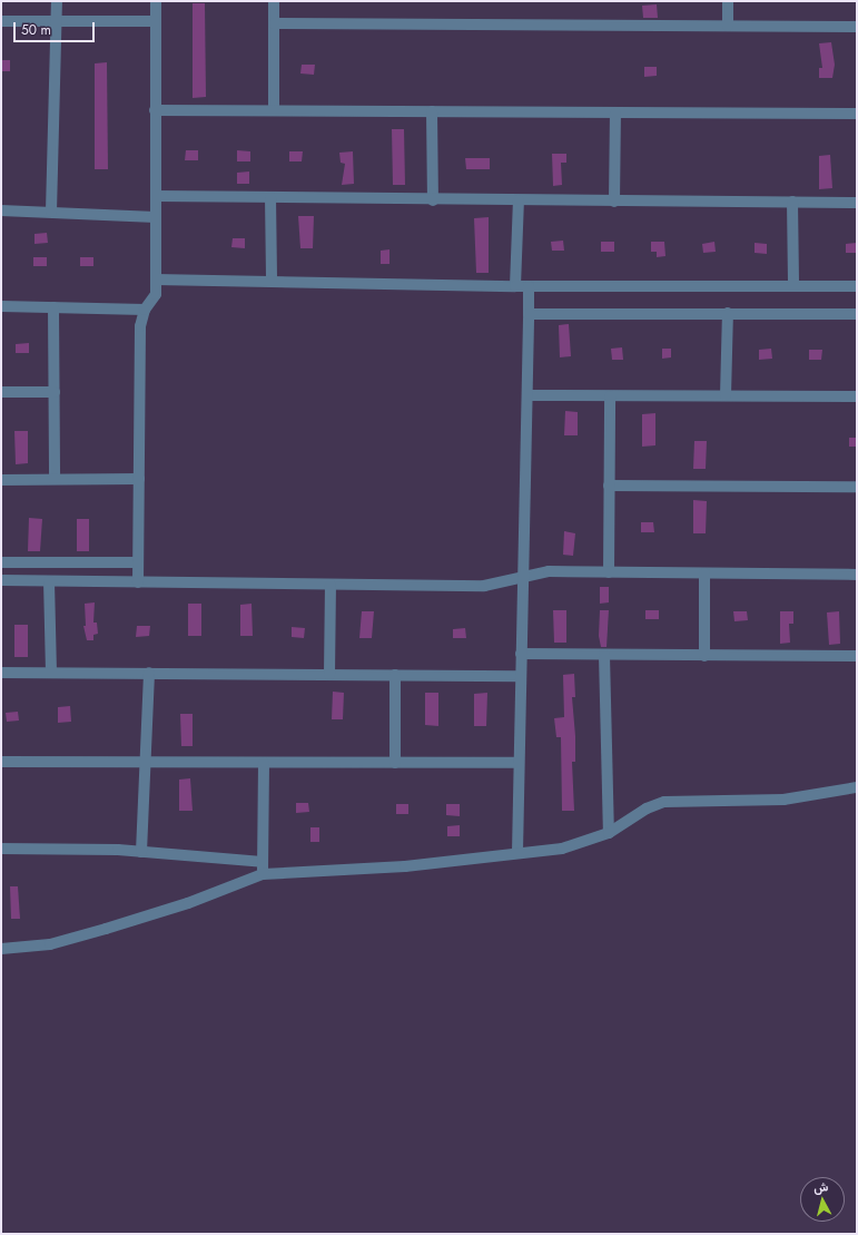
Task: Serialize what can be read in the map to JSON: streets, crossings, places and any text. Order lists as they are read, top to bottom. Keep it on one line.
{"scale_bar":"50 m","north":"top"}
